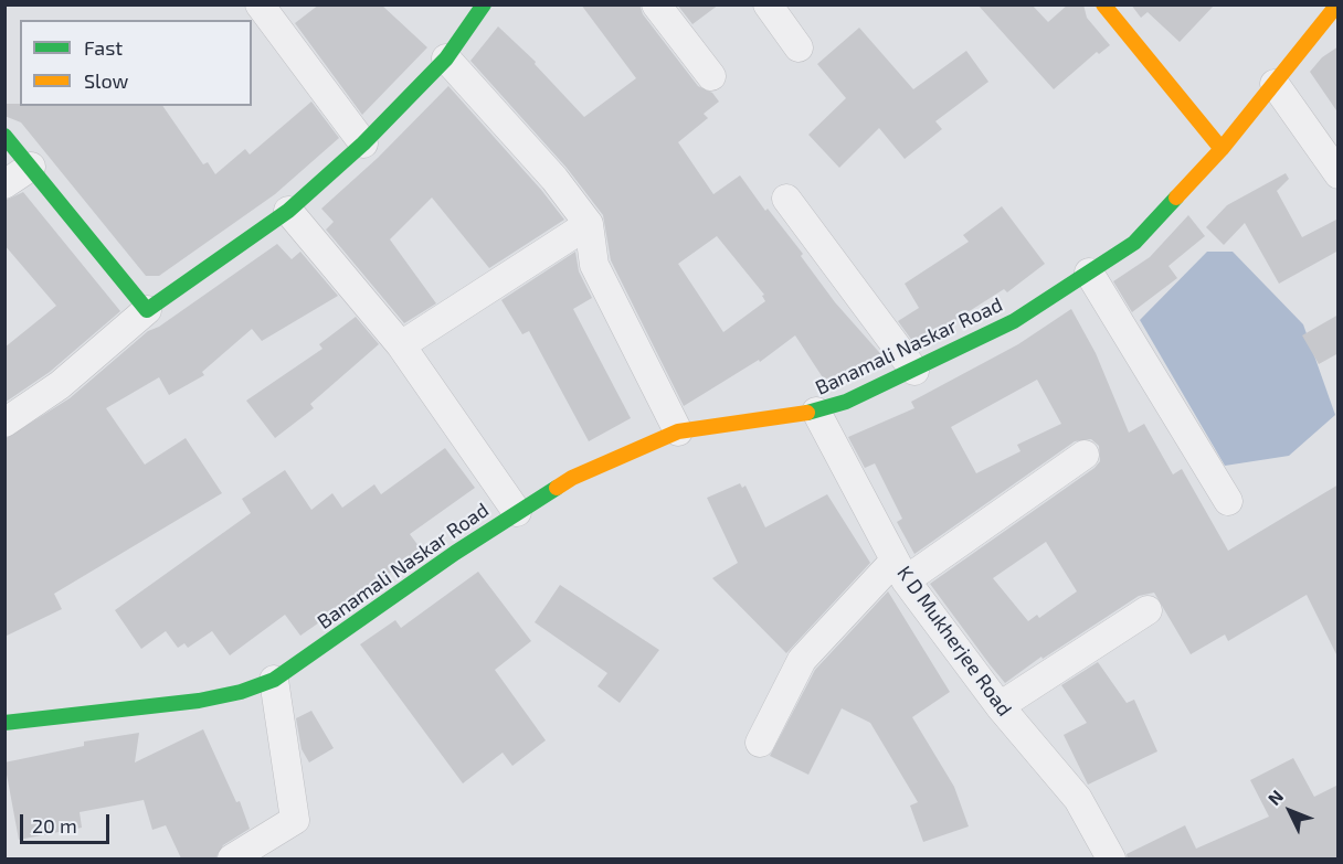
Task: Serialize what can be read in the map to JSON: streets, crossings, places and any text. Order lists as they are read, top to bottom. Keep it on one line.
{"streets":{"street":["Banamali Naskar Road","K D Mukherjee Road"]},"crossings":[["Banamali Naskar Road","K D Mukherjee Road"]],"legend":["Fast","Slow"],"scale_bar":"20 m","north":"top left"}
